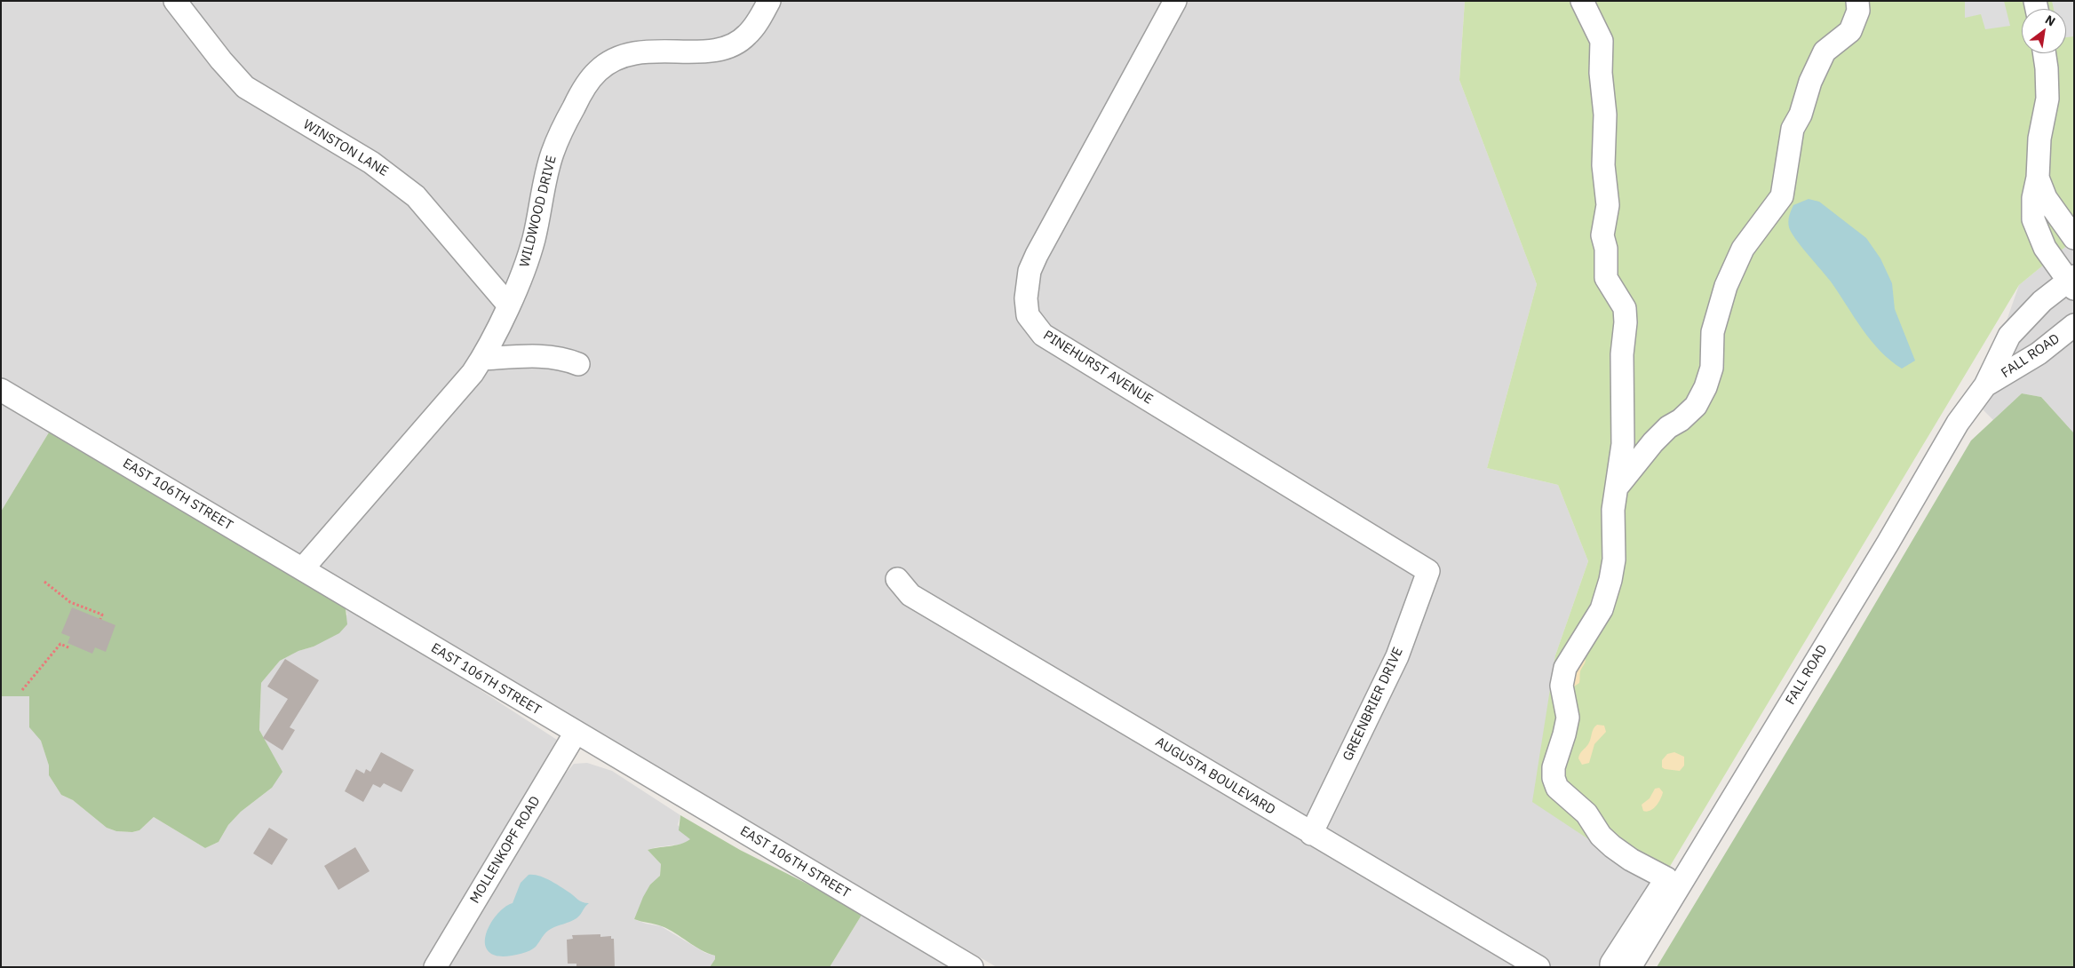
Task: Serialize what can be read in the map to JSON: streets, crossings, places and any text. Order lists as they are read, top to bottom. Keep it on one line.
{"streets":{"street":["WINSTON LANE","WILDWOOD DRIVE","FALL ROAD","PINEHURST AVENUE","EAST 106TH STREET","GREENBRIER DRIVE","AUGUSTA BOULEVARD","MOLLENKOPF ROAD"]},"crossings":[["WINSTON LANE","WILDWOOD DRIVE"],["WILDWOOD DRIVE","EAST 106TH STREET"],["PINEHURST AVENUE","GREENBRIER DRIVE"],["EAST 106TH STREET","MOLLENKOPF ROAD"],["GREENBRIER DRIVE","AUGUSTA BOULEVARD"]],"north":"top right"}
